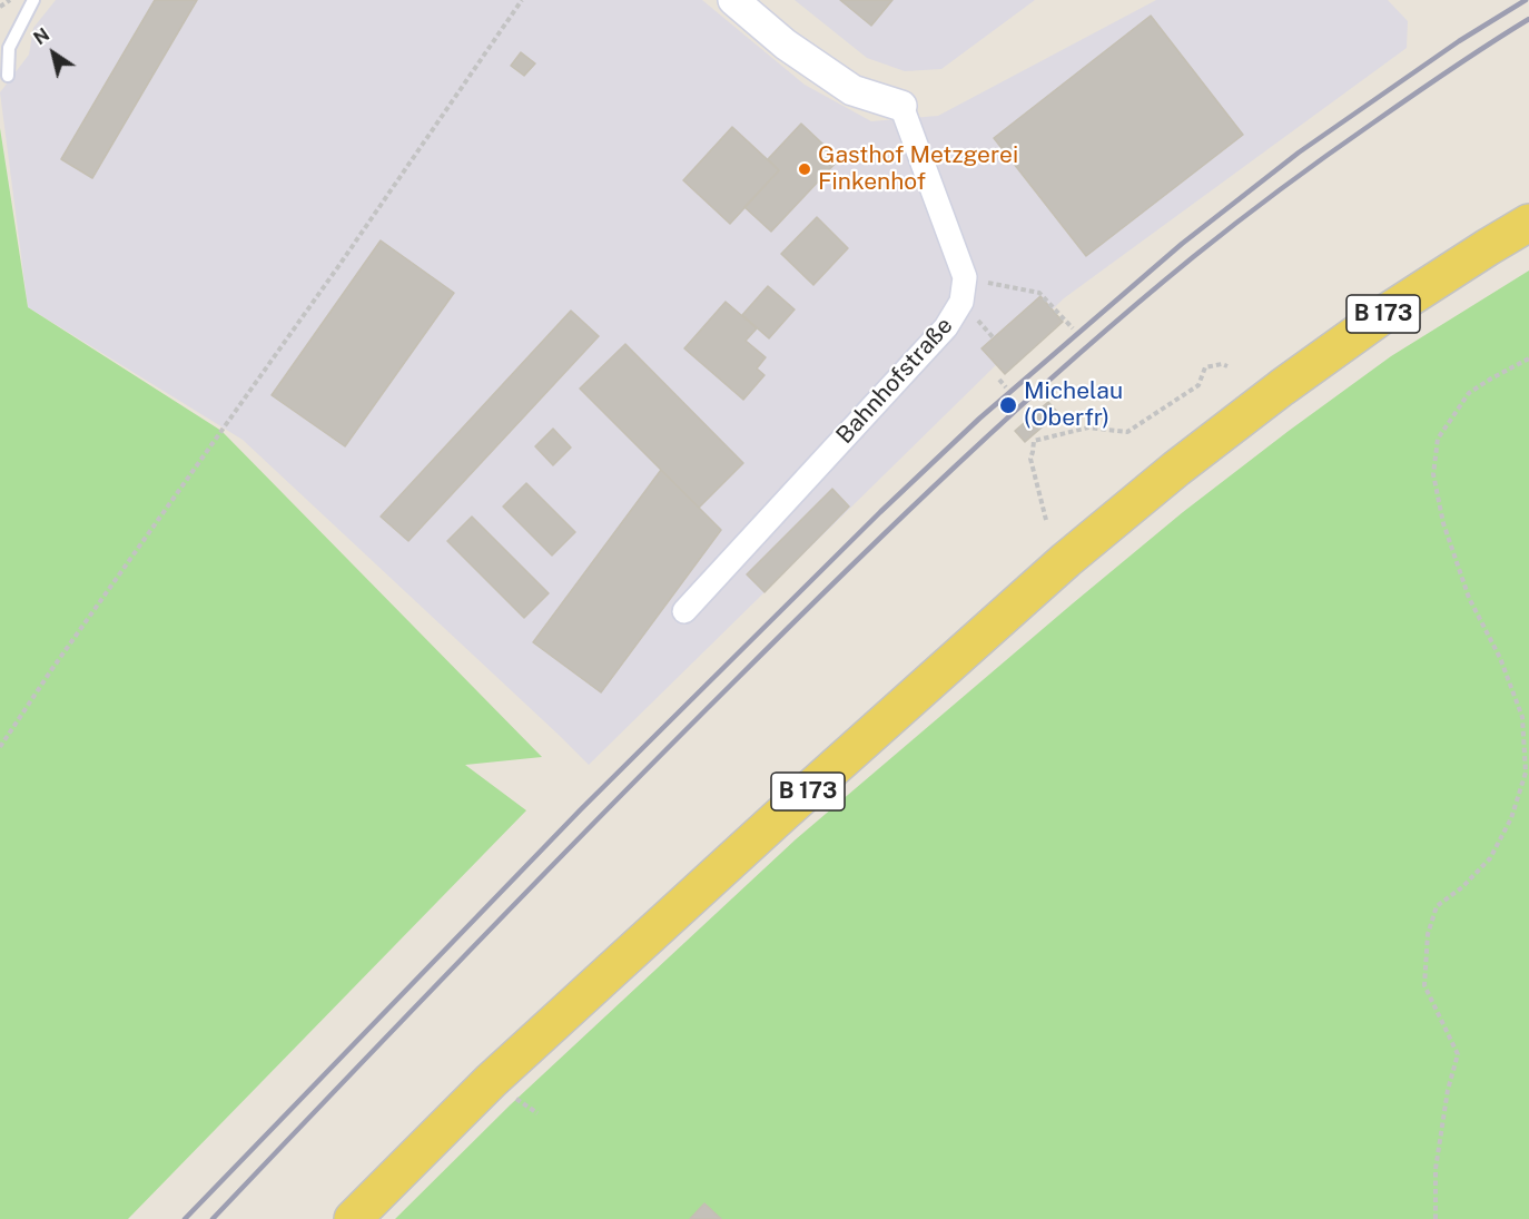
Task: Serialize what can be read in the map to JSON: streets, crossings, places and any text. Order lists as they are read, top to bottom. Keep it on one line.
{"streets":{"main road":["B 173"],"street":["Bahnhofstraße"]},"places":["Gasthof Metzgerei Finkenhof","Michelau (Oberfr)"],"north":"top left"}
